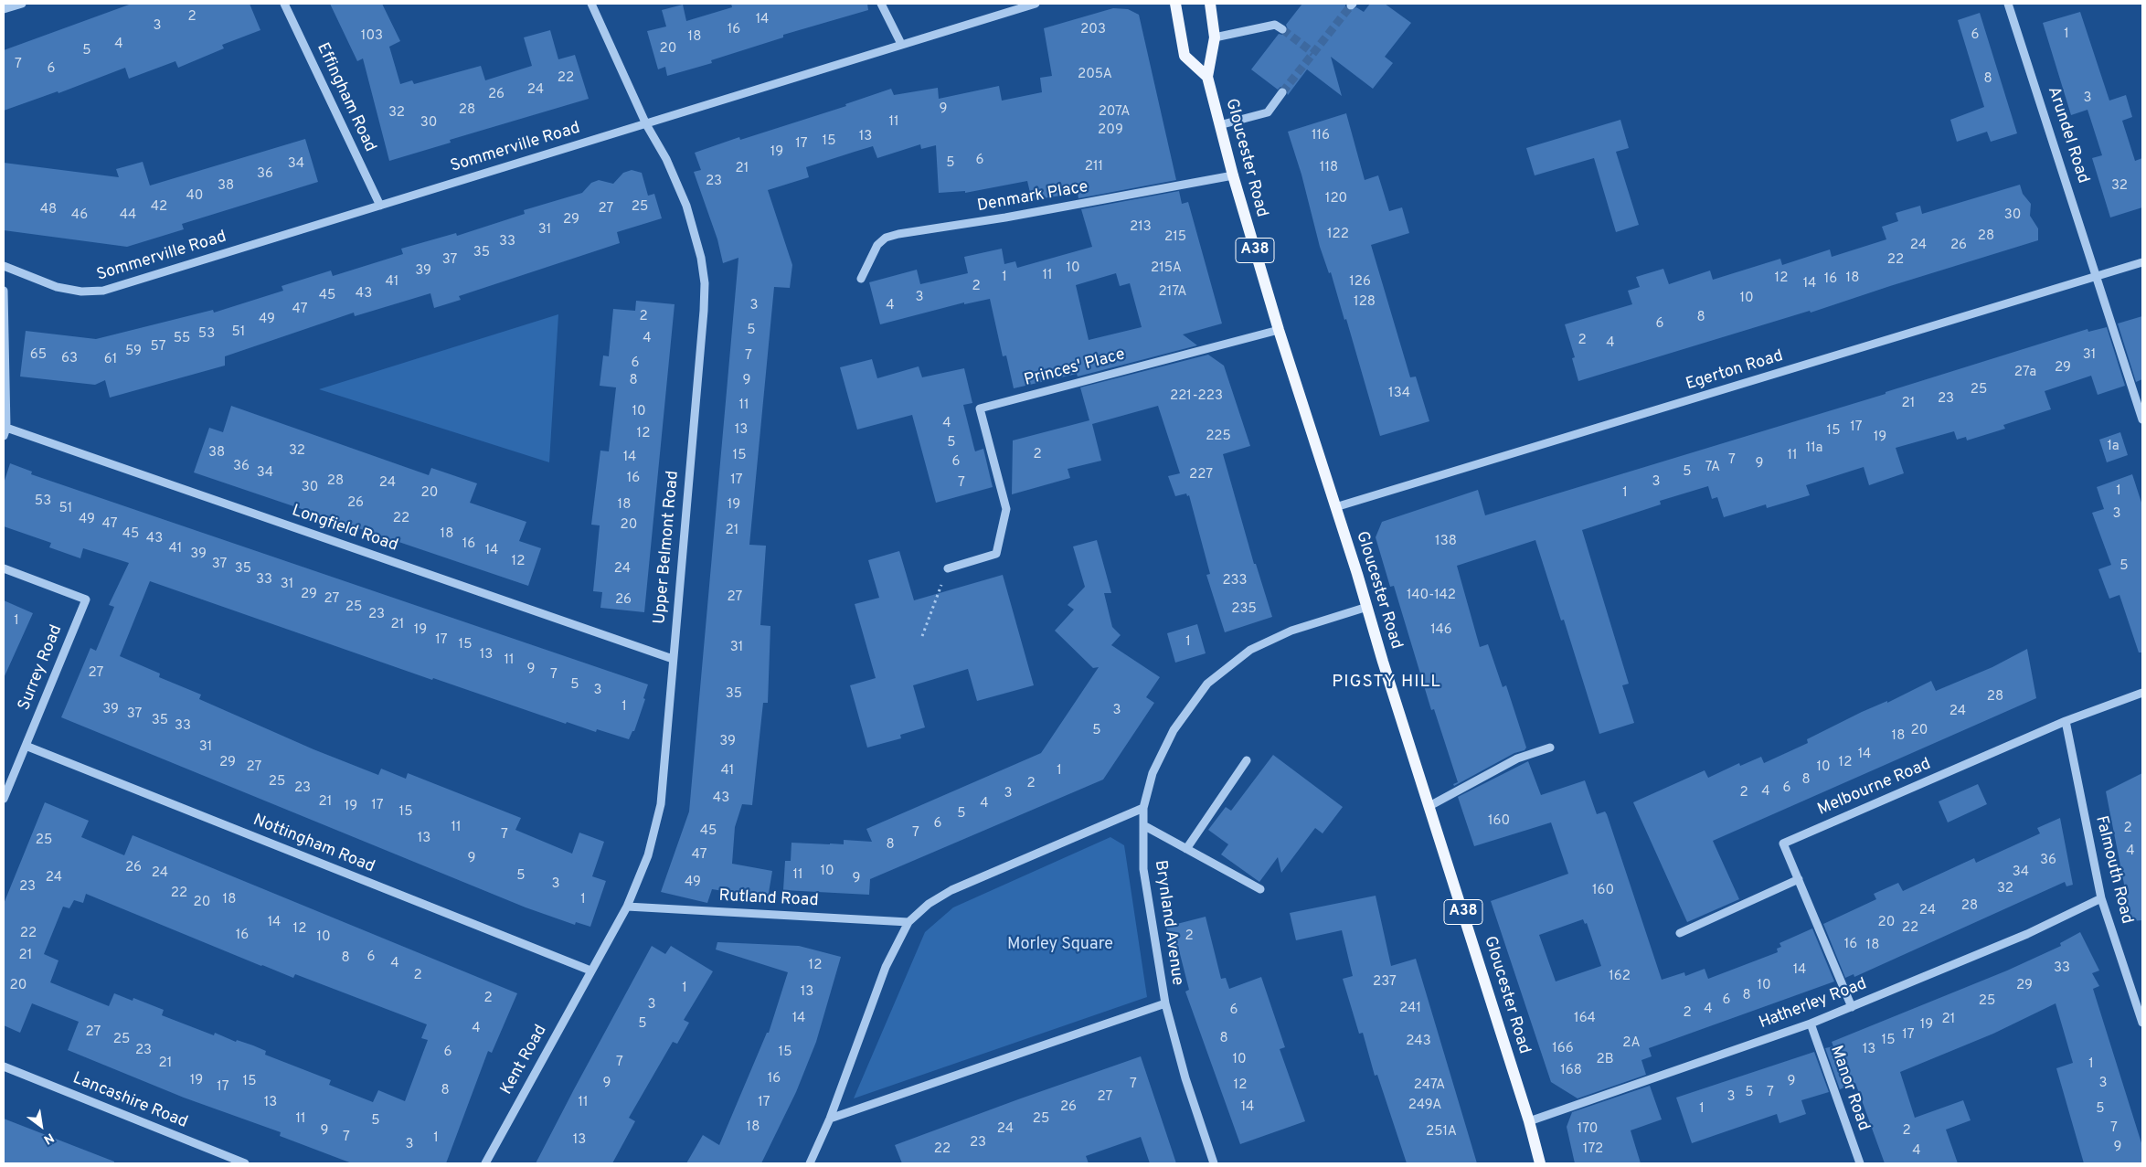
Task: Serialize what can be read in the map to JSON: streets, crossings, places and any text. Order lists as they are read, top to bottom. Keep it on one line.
{"streets":{"main road":["Gloucester Road","A38"],"street":["Effingham Road","Arundel Road","Sommerville Road","Denmark Place","Princes' Place","Egerton Road","Longfield Road","Upper Belmont Road","Surrey Road","Melbourne Road","Nottingham Road","Falmouth Road","Rutland Road","Brynland Avenue","Hatherley Road","Kent Road","Manor Road","Lancashire Road"]},"crossings":[["Effingham Road","Sommerville Road"],["Arundel Road","Egerton Road"],["Sommerville Road","Upper Belmont Road"],["Gloucester Road","Denmark Place"],["Gloucester Road","Princes' Place"],["Gloucester Road","Egerton Road"],["Gloucester Road","Brynland Avenue"],["Gloucester Road","Hatherley Road"],["Longfield Road","Upper Belmont Road"],["Upper Belmont Road","Nottingham Road"],["Upper Belmont Road","Rutland Road"],["Upper Belmont Road","Kent Road"],["Surrey Road","Nottingham Road"],["Melbourne Road","Falmouth Road"],["Melbourne Road","Hatherley Road"],["Nottingham Road","Kent Road"],["Falmouth Road","Hatherley Road"],["Hatherley Road","Manor Road"]],"districts":["PIGSTY HILL"],"parks":["Morley Square"],"house_numbers":["2","14","3","16","203","1","6","103","18","4","20","5","7","6","205A","22","8","24","26","3","9","28","207A","32","11","30","209","116","13","15","17","19","6","5","34","211","118","21","36","23","38","32","40","120","42","25","27","48","46","44","30","29","213","31","122","28","215","33","24","26","35","37","22","10","215A","39","11","1","12","18","16","41","126","14","2","217A","43","45","3","10","128","3","4","47","2","8","49","6","5","51","53","55","4","2","4","57","59","65","31","7","63","61","6","29","27a","8","9","25","134","221-223","23","21","11","10","4","17","13","15","12","225","19","5","1a","11a","32","38","2","15","11","14","7","6","9","36","7A","5","34","227","16","17","28","3","24","7","30","1","20","1","53","26","18","19","51","3","22","49","47","20","21","45","18","43","138","16","41","14","39","12","37","5","35","24","33","233","31","29","140-142","27","27","26","25","235","23","1","21","19","146","17","1","15","31","13","11","9","27","7","5","3","35","28","1","39","3","24","37","35","33","5","20","18","39","31","14","29","12","27","10","41","1","8","25","2","23","6","4","2","3","43","21","4","17","19","15","5","160","6","11","2","45","7","7","13","25","8","4","47","9","36","26","10","34","24","11","5","24","9","49","3","23","32","160","22","18","1","20","28","24","14","20","22","12","22","16","2","10","16","18","21","6","8","4","12","33","14","2","162","237","20","10","29","1","13","8","2","6","25","3","241","4","6","2","14","164","21","5","19","4","27","17","8","25","15","243","2A","166","13","23","6","15","10","2B","7","21","1","168","16","19","15","9","9","3","7","12","247A","17","8","5","7","27","3","13","11","17","249A","26","14","1","5","11","25","5","18","7","24","170","9","2","251A","7","1","13","23","3","9","22","172","4"],"north":"bottom right"}
